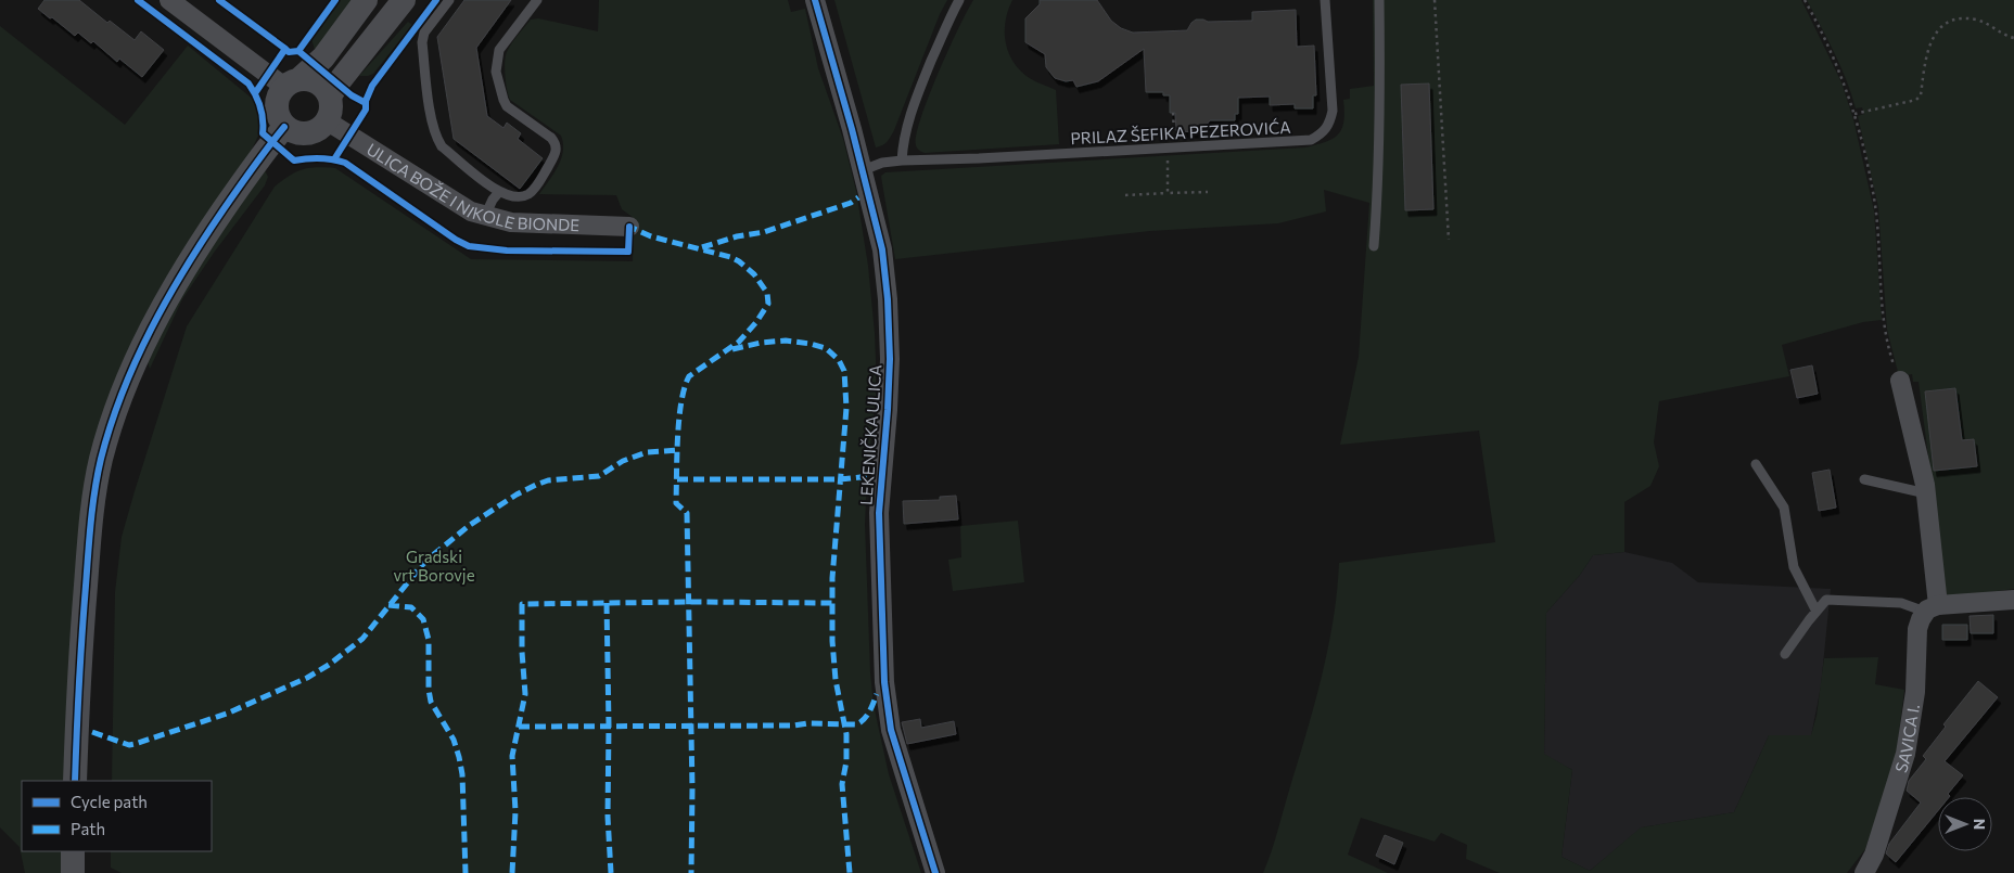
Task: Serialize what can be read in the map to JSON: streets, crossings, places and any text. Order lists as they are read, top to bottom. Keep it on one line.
{"streets":{"street":["ULICA BOŽE I NIKOLE BIONDE","LEKENIČKA ULICA","SAVICA I."],"lane":["PRILAZ ŠEFIKA PEZEROVIĆA"]},"crossings":[["PRILAZ ŠEFIKA PEZEROVIĆA","LEKENIČKA ULICA"]],"parks":["Gradski vrt Borovje"],"legend":["Cycle path","Path"],"north":"right"}
